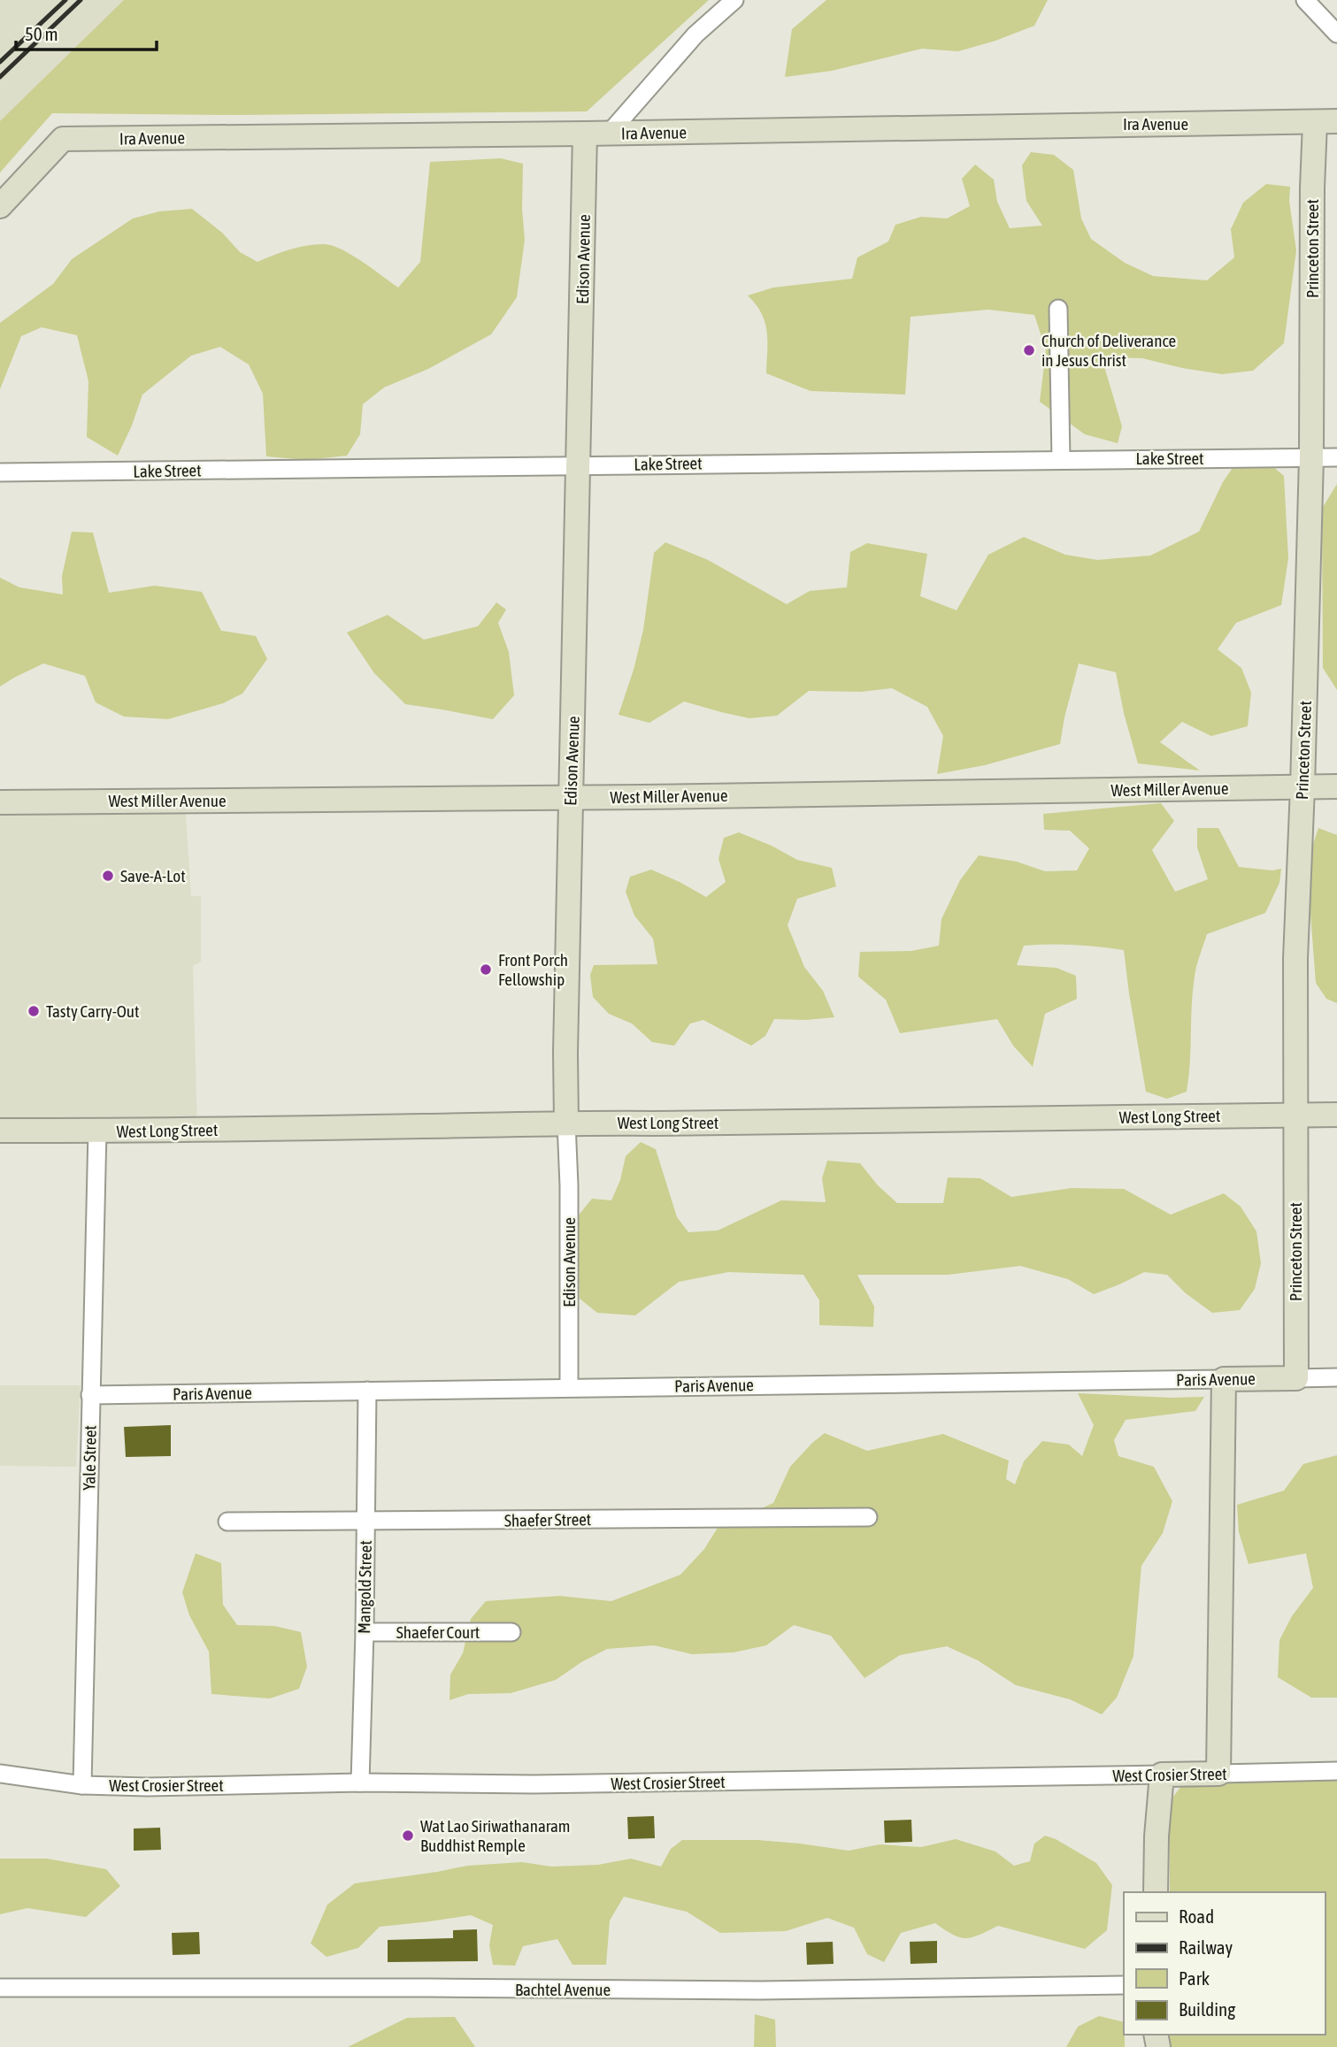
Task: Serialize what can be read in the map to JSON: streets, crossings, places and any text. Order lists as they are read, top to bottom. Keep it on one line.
{"streets":{"street":["Ira Avenue","Princeton Street","Edison Avenue","Lake Street","West Miller Avenue","West Long Street","Paris Avenue","Yale Street","Shaefer Street","Mangold Street","Shaefer Court","West Crosier Street","Bachtel Avenue"]},"crossings":[["Ira Avenue","Princeton Street"],["Ira Avenue","Edison Avenue"],["Princeton Street","Lake Street"],["Princeton Street","West Miller Avenue"],["Princeton Street","West Long Street"],["Princeton Street","Paris Avenue"],["Edison Avenue","Lake Street"],["Edison Avenue","West Miller Avenue"],["Edison Avenue","West Long Street"],["Edison Avenue","Paris Avenue"],["West Long Street","Yale Street"],["Paris Avenue","Yale Street"],["Paris Avenue","Mangold Street"],["Yale Street","West Crosier Street"],["Shaefer Street","Mangold Street"],["Mangold Street","Shaefer Court"],["Mangold Street","West Crosier Street"]],"places":["Church of Deliverance in Jesus Christ","Save-A-Lot","Front Porch Fellowship","Tasty Carry-Out","Wat Lao Siriwathanaram Buddhist Remple"],"legend":["Road","Railway","Park","Building"],"scale_bar":"50 m"}
